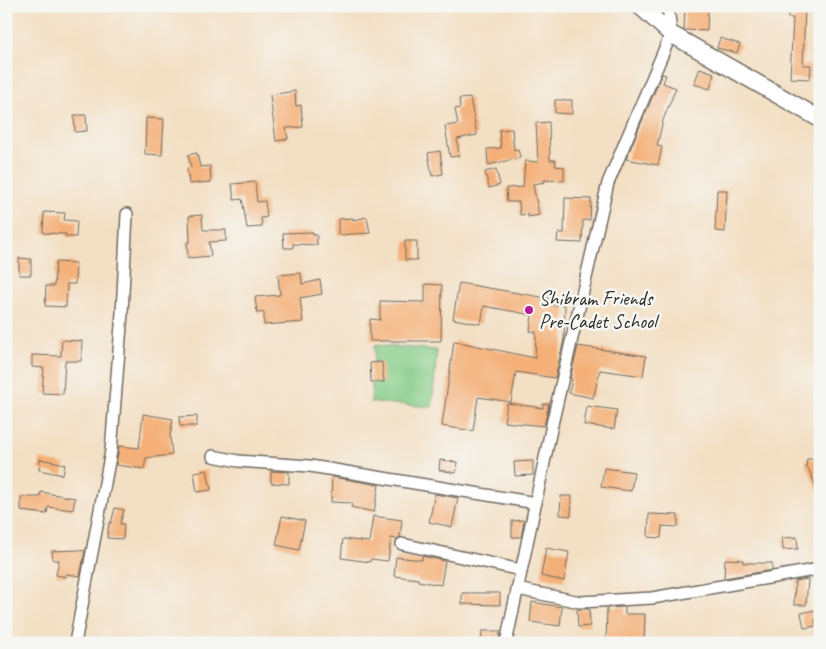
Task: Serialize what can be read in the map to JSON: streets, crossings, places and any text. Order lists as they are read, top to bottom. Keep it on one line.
{"places":["Shibram Friends Pre-Cadet School"]}
